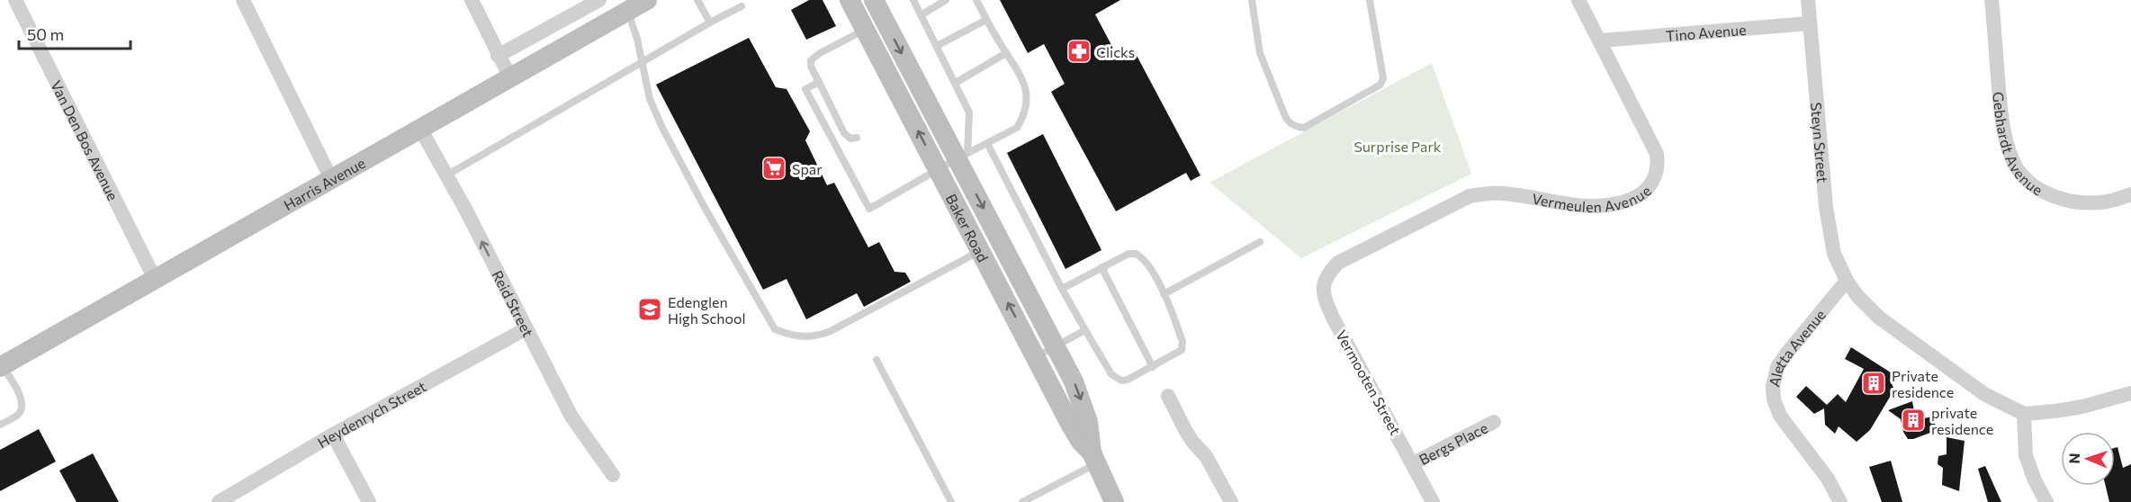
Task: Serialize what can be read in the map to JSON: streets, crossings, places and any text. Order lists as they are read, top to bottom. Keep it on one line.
{"streets":{"main road":["Harris Avenue","Baker Road"],"street":["Tino Avenue","Van Den Bos Avenue","Gebhardt Avenue","Steyn Street","Vermeulen Avenue","Reid Street","Aletta Avenue","Vermooten Street","Heydenrych Street","Bergs Place"]},"crossings":[["Tino Avenue","Steyn Street"],["Tino Avenue","Vermeulen Avenue"],["Van Den Bos Avenue","Harris Avenue"],["Steyn Street","Aletta Avenue"],["Harris Avenue","Reid Street"],["Vermeulen Avenue","Vermooten Street"],["Reid Street","Heydenrych Street"],["Vermooten Street","Bergs Place"]],"one_way":["Reid Street"],"parks":["Surprise Park"],"places":{"pharmacy":["Clicks"],"supermarket":["Spar"],"school or university":["Edenglen High School"],"building":["Private residence","private residence"]},"scale_bar":"50 m","north":"left"}
